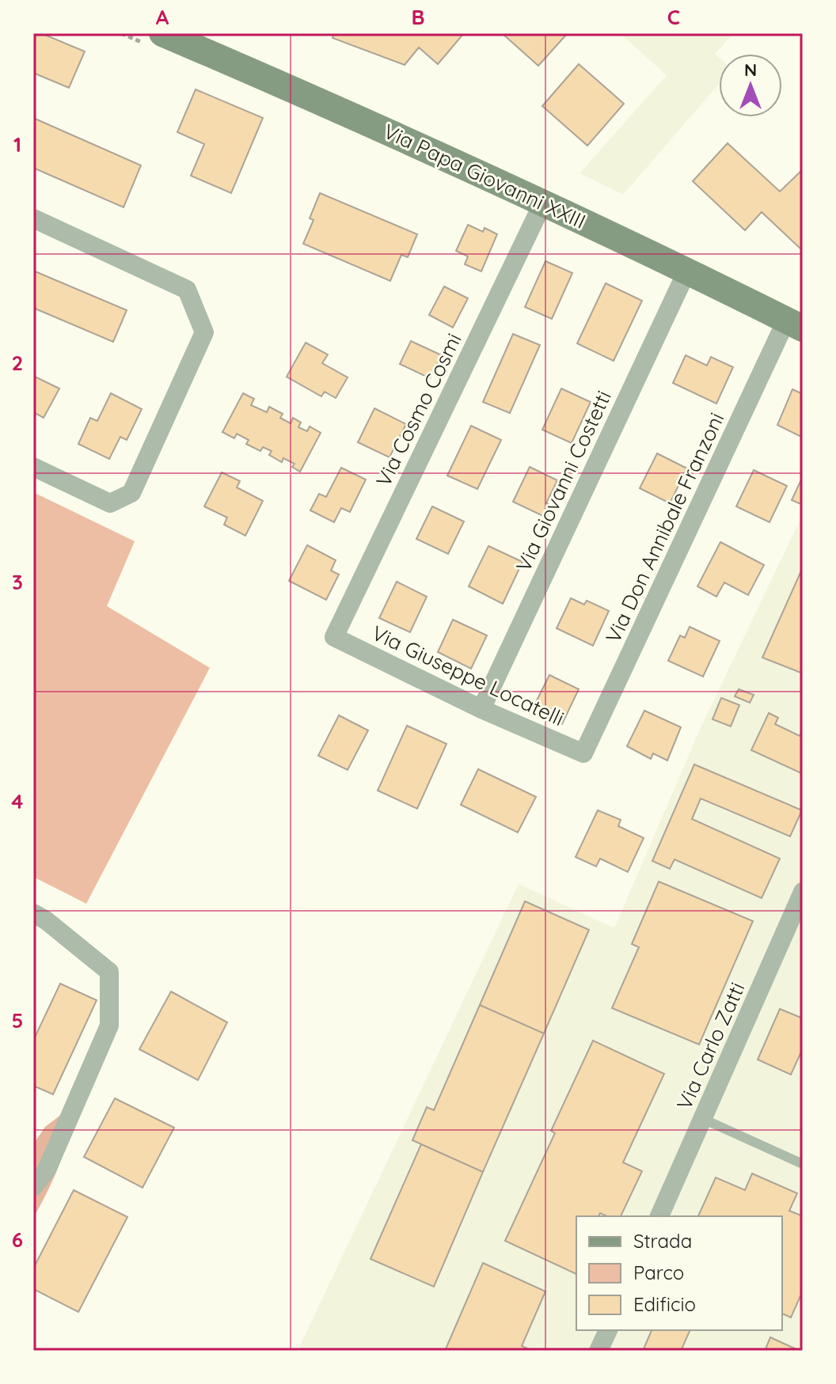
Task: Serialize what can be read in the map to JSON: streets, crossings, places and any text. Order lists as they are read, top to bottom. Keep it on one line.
{"streets":{"main road":["Via Papa Giovanni XXIII"],"street":["Via Cosmo Cosmi","Via Giovanni Costetti","Via Don Annibale Franzoni","Via Giuseppe Locatelli","Via Carlo Zatti"]},"crossings":[["Via Papa Giovanni XXIII","Via Cosmo Cosmi"],["Via Papa Giovanni XXIII","Via Giovanni Costetti"],["Via Papa Giovanni XXIII","Via Don Annibale Franzoni"],["Via Cosmo Cosmi","Via Giuseppe Locatelli"],["Via Giovanni Costetti","Via Giuseppe Locatelli"],["Via Don Annibale Franzoni","Via Giuseppe Locatelli"]],"legend":["Strada","Parco","Edificio"],"north":"top","grid":{"columns":["A","B","C"],"rows":["1","2","3","4","5","6"]}}
